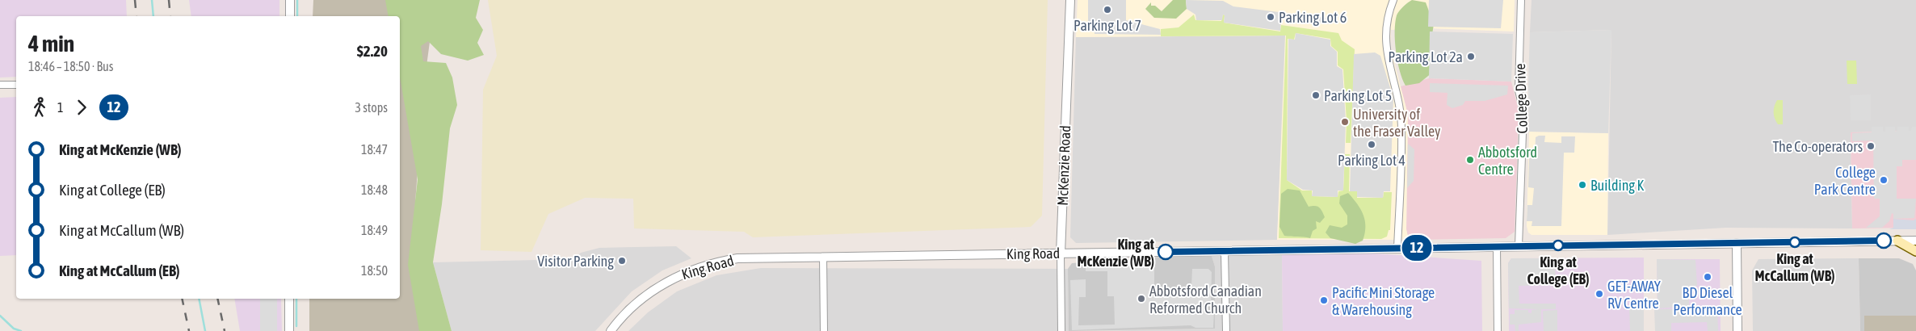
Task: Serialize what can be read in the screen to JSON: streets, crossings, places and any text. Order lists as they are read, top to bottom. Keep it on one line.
{"streets":{"street":["College Drive","McKenzie Road","King Road"]},"crossings":[["College Drive","King Road"],["McKenzie Road","King Road"]],"places":["Parking Lot 7","Parking Lot 6","Parking Lot 2a","Parking Lot 5","University of the Fraser Valley","Parking Lot 4","The Co-operators","Abbotsford Centre","College Park Centre","Building K","King at McCallum (WB)","King at College (EB)","King at McKenzie (WB)","Visitor Parking","BD Diesel Performance","GET-AWAY RV Centre","Abbotsford Canadian Reformed Church","Pacific Mini Storage & Warehousing"],"lines":["bus line 12"],"page":{"on_map":"12","heading":["4 min","18:46 – 18:50 · Bus","$2.20"],"legs":["1","12","3 stops"],"list":[{"name":"King at McKenzie (WB)","value":"18:47"},{"name":"King at College (EB)","value":"18:48"},{"name":"King at McCallum (WB)","value":"18:49"},{"name":"King at McCallum (EB)","value":"18:50"}]}}
